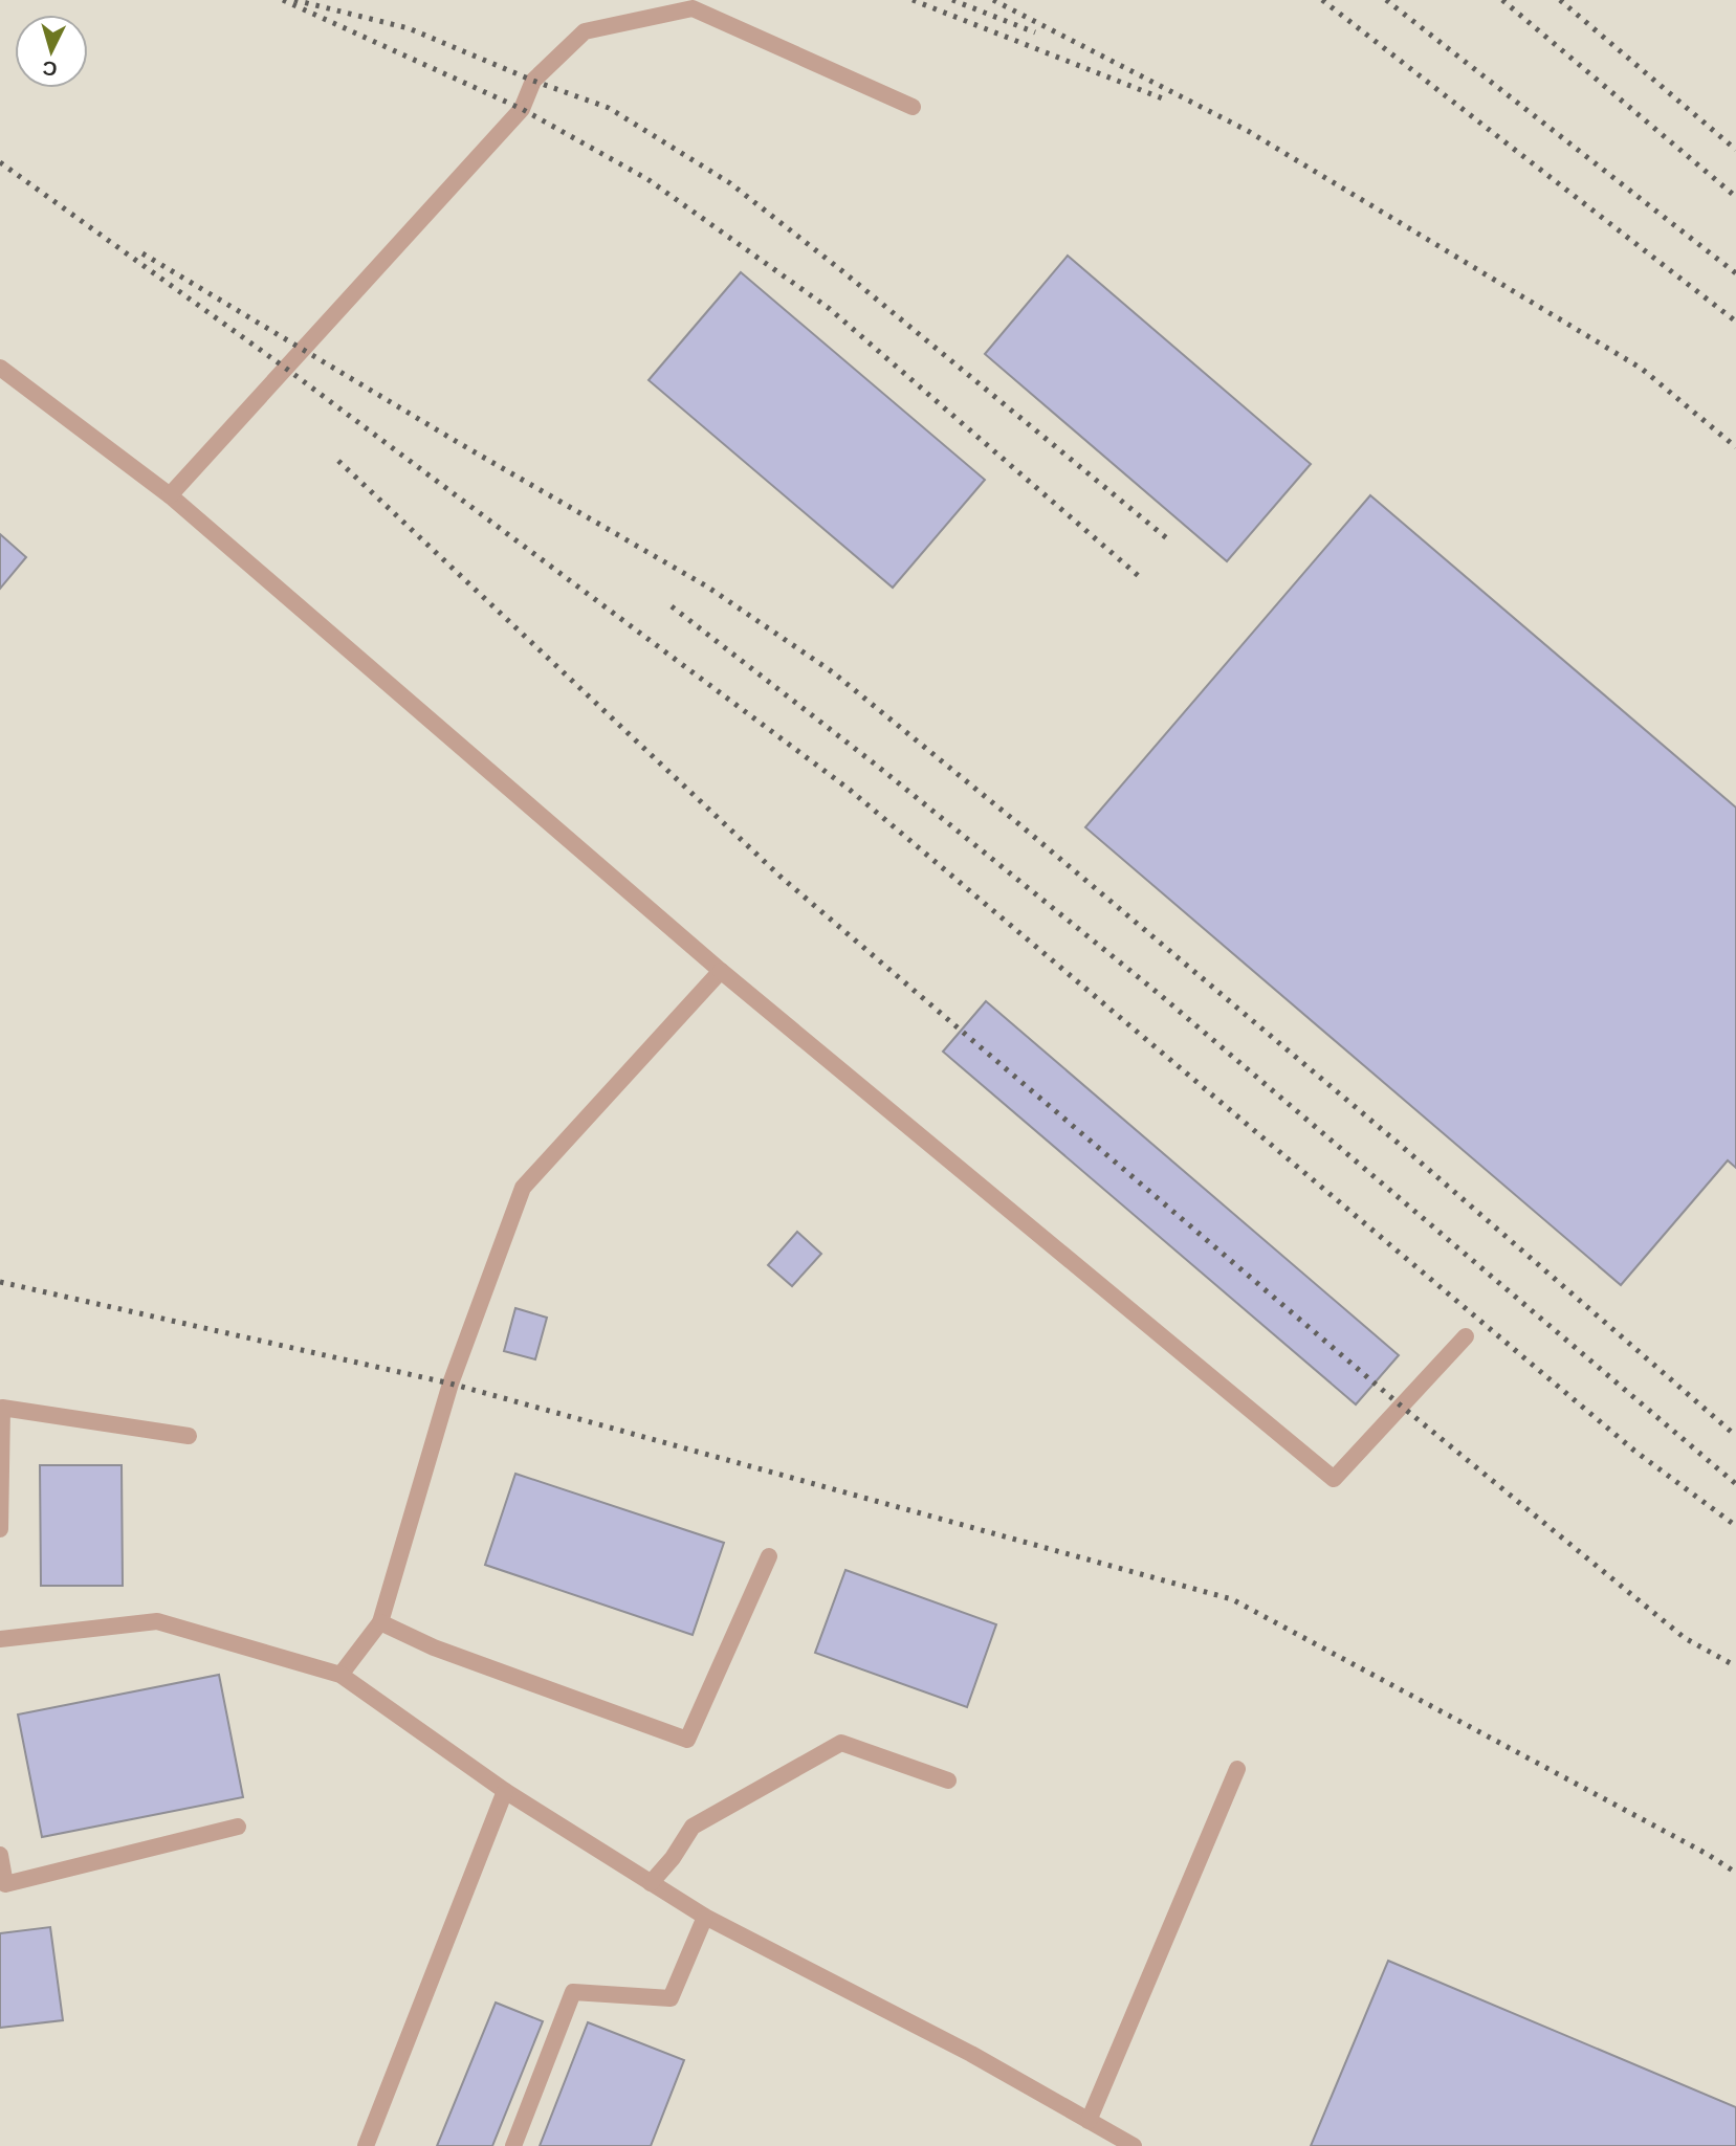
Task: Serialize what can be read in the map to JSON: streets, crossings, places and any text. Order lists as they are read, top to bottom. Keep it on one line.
{"north":"bottom"}
